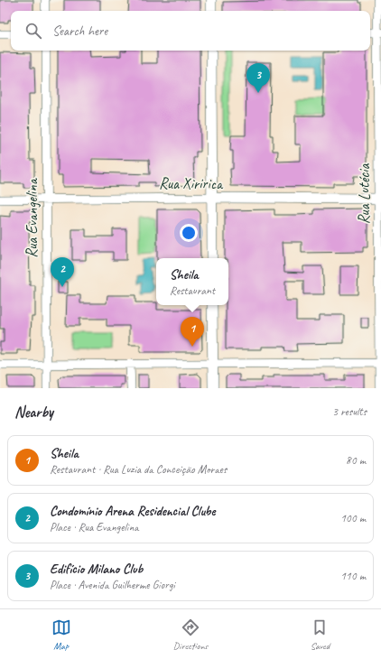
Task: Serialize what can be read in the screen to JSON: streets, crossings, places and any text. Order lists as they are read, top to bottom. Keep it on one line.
{"streets":{"street":["Rua Xiririca","Rua Lutécia","Rua Evangelina"]},"crossings":[["Rua Xiririca","Rua Lutécia"],["Rua Xiririca","Rua Evangelina"]],"page":{"search":"Search here","pins":["3","2","1"],"popup":["Sheila","Restaurant"],"heading":["Nearby","3 results"],"list":[{"mark":"1","name":"Sheila","note":"Restaurant · Rua Luzia da Conceição Moraes","value":"80 m"},{"mark":"2","name":"Condomínio Arena Residencial Clube","note":"Place · Rua Evangelina","value":"100 m"},{"mark":"3","name":"Edifício Milano Club","note":"Place · Avenida Guilherme Giorgi","value":"110 m"}],"nav":["Map","Directions","Saved"]}}
